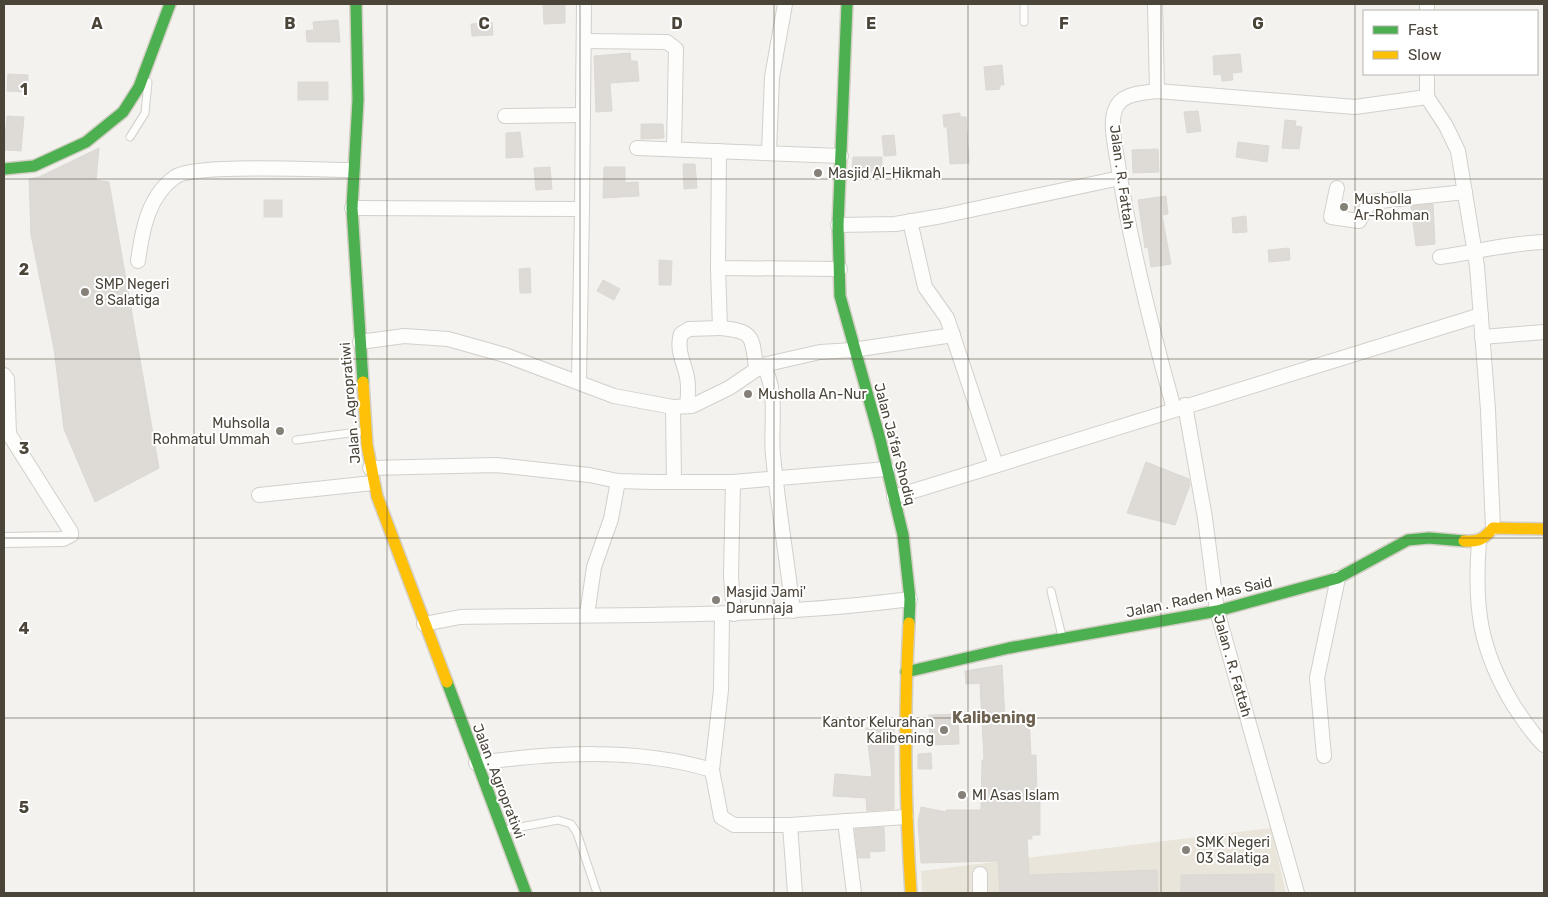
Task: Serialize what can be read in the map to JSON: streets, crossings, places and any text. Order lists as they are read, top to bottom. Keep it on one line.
{"streets":{"street":["Jalan . R. Fattah","Jalan . Agropratiwi","Jalan Ja'far Shodiq","Jalan . Raden Mas Said"]},"crossings":[["Jalan . R. Fattah","Jalan . Raden Mas Said"],["Jalan Ja'far Shodiq","Jalan . Raden Mas Said"]],"districts":["Kalibening"],"places":["Masjid Al-Hikmah","Musholla Ar-Rohman","SMP Negeri 8 Salatiga","Musholla An-Nur","Muhsolla Rohmatul Ummah","Masjid Jami' Darunnaja","Kantor Kelurahan Kalibening","MI Asas Islam","SMK Negeri 03 Salatiga"],"legend":["Fast","Slow"],"grid":{"columns":["A","B","C","D","E","F","G"],"rows":["1","2","3","4","5"]}}
